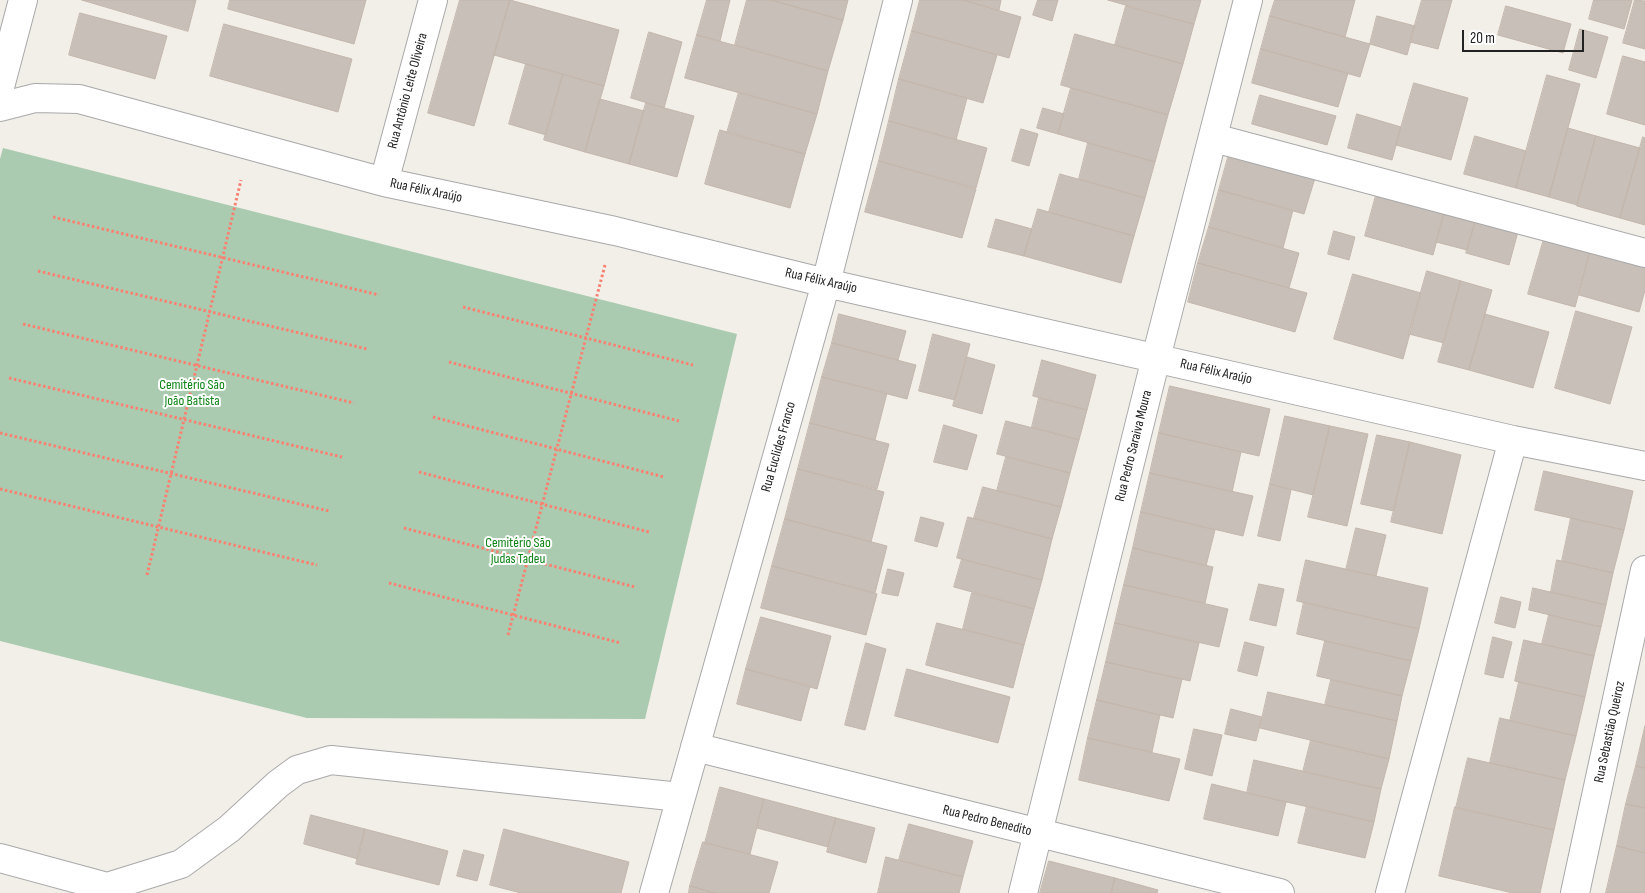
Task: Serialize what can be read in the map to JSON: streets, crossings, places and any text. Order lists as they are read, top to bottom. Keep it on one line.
{"streets":{"street":["Rua Antônio Leite Oliveira","Rua Félix Araújo","Rua Pedro Saraiva Moura","Rua Euclides Franco","Rua Sebastião Queiroz","Rua Pedro Benedito"]},"crossings":[["Rua Antônio Leite Oliveira","Rua Félix Araújo"],["Rua Félix Araújo","Rua Pedro Saraiva Moura"],["Rua Félix Araújo","Rua Euclides Franco"],["Rua Pedro Saraiva Moura","Rua Pedro Benedito"],["Rua Euclides Franco","Rua Pedro Benedito"]],"parks":["Cemitério São João Batista","Cemitério São Judas Tadeu"],"scale_bar":"20 m"}
